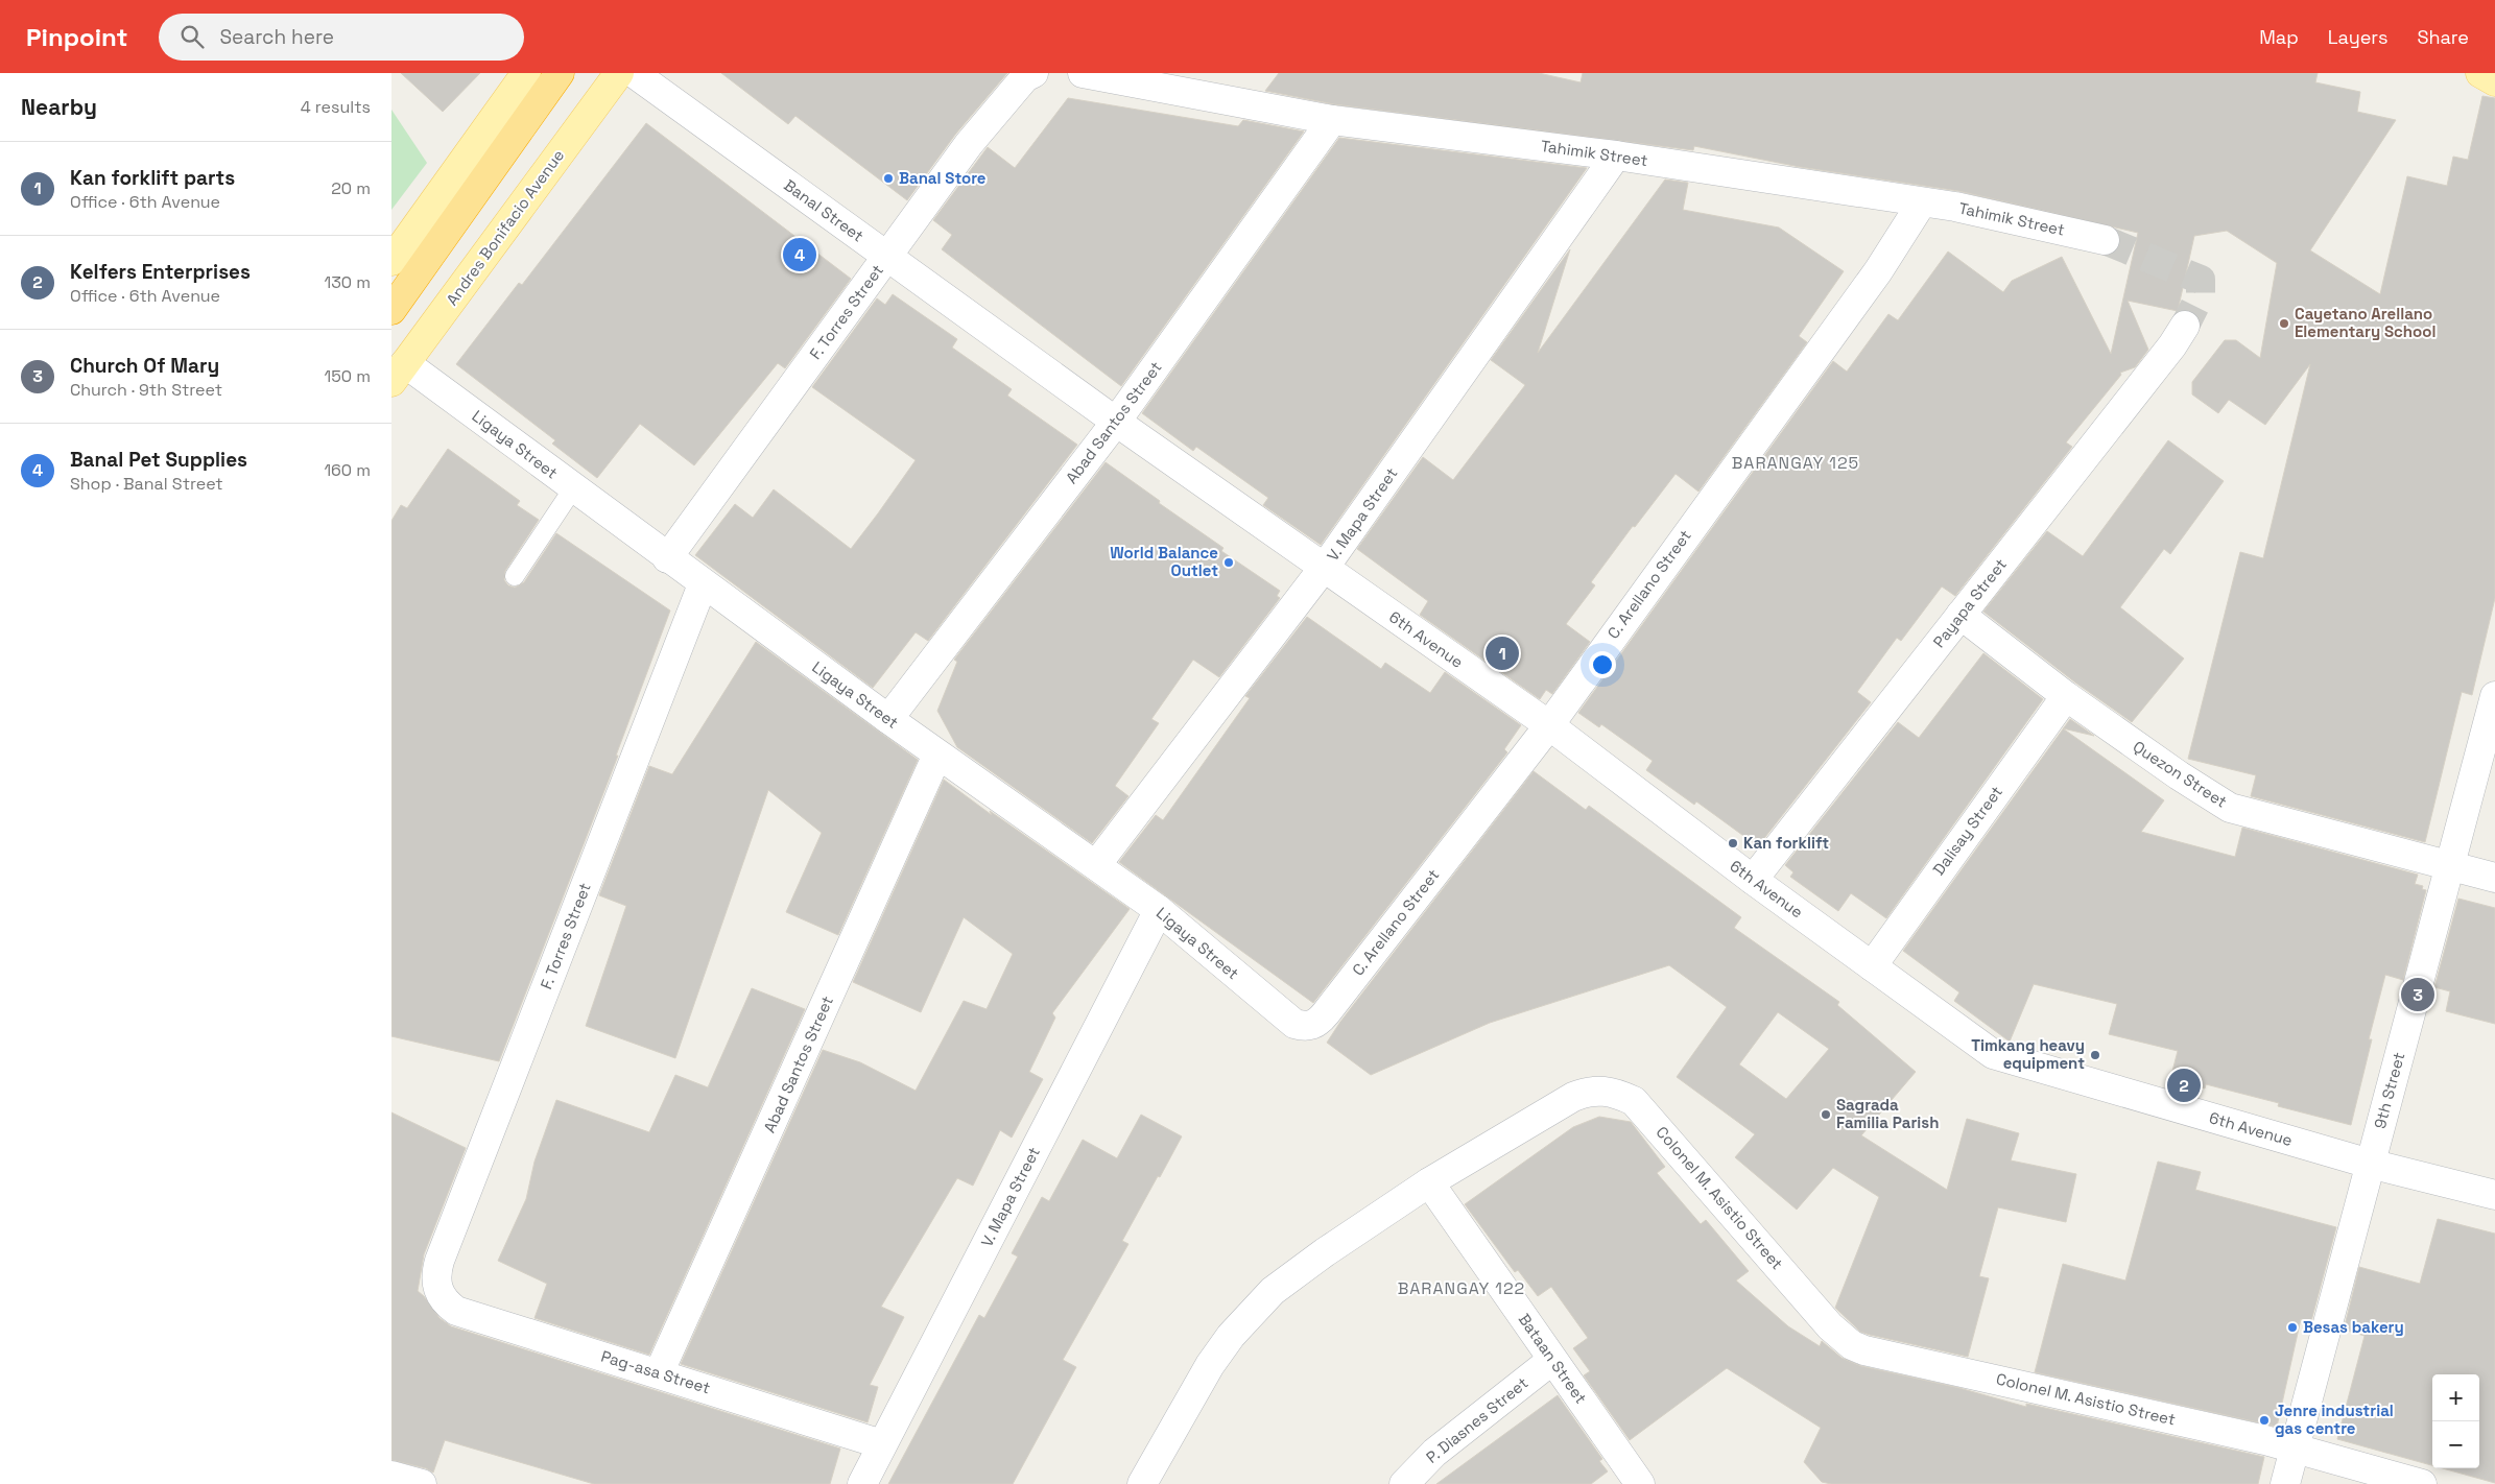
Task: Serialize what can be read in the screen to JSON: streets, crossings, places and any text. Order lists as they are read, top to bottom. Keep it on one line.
{"streets":{"main road":["Andres Bonifacio Avenue"],"street":["Tahimik Street","Banal Street","F. Torres Street","Abad Santos Street","Ligaya Street","V. Mapa Street","C. Arellano Street","Payapa Street","6th Avenue","Quezon Street","Dalisay Street","9th Street","Colonel M. Asistio Street","Bataan Street","Pag-asa Street","P. Diasnes Street"]},"crossings":[["Tahimik Street","Abad Santos Street"],["Tahimik Street","V. Mapa Street"],["Tahimik Street","C. Arellano Street"],["Banal Street","F. Torres Street"],["Banal Street","Abad Santos Street"],["Banal Street","6th Avenue"],["Andres Bonifacio Avenue","Ligaya Street"],["F. Torres Street","Ligaya Street"],["F. Torres Street","Pag-asa Street"],["Abad Santos Street","Ligaya Street"],["Abad Santos Street","6th Avenue"],["Abad Santos Street","Pag-asa Street"],["Ligaya Street","V. Mapa Street"],["Ligaya Street","C. Arellano Street"],["V. Mapa Street","6th Avenue"],["V. Mapa Street","Pag-asa Street"],["C. Arellano Street","6th Avenue"],["Payapa Street","6th Avenue"],["Payapa Street","Quezon Street"],["6th Avenue","Dalisay Street"],["6th Avenue","9th Street"],["Quezon Street","Dalisay Street"],["Quezon Street","9th Street"],["9th Street","Colonel M. Asistio Street"],["Colonel M. Asistio Street","Bataan Street"],["Bataan Street","P. Diasnes Street"]],"districts":["BARANGAY 125","BARANGAY 122"],"places":["Banal Store","Cayetano Arellano Elementary School","World Balance Outlet","Kan forklift","Timkang heavy equipment","Sagrada Familia Parish","Besas bakery","Jenre industrial gas centre"],"page":{"header":"Pinpoint","search":"Search here","nav":["Map","Layers","Share"],"heading":["Nearby","4 results"],"list":[{"mark":"1","name":"Kan forklift parts","note":"Office · 6th Avenue","value":"20 m"},{"mark":"2","name":"Kelfers Enterprises","note":"Office · 6th Avenue","value":"130 m"},{"mark":"3","name":"Church Of Mary","note":"Church · 9th Street","value":"150 m"},{"mark":"4","name":"Banal Pet Supplies","note":"Shop · Banal Street","value":"160 m"}],"pins":["4","1","3","2"],"map_buttons":["+","−"]}}
